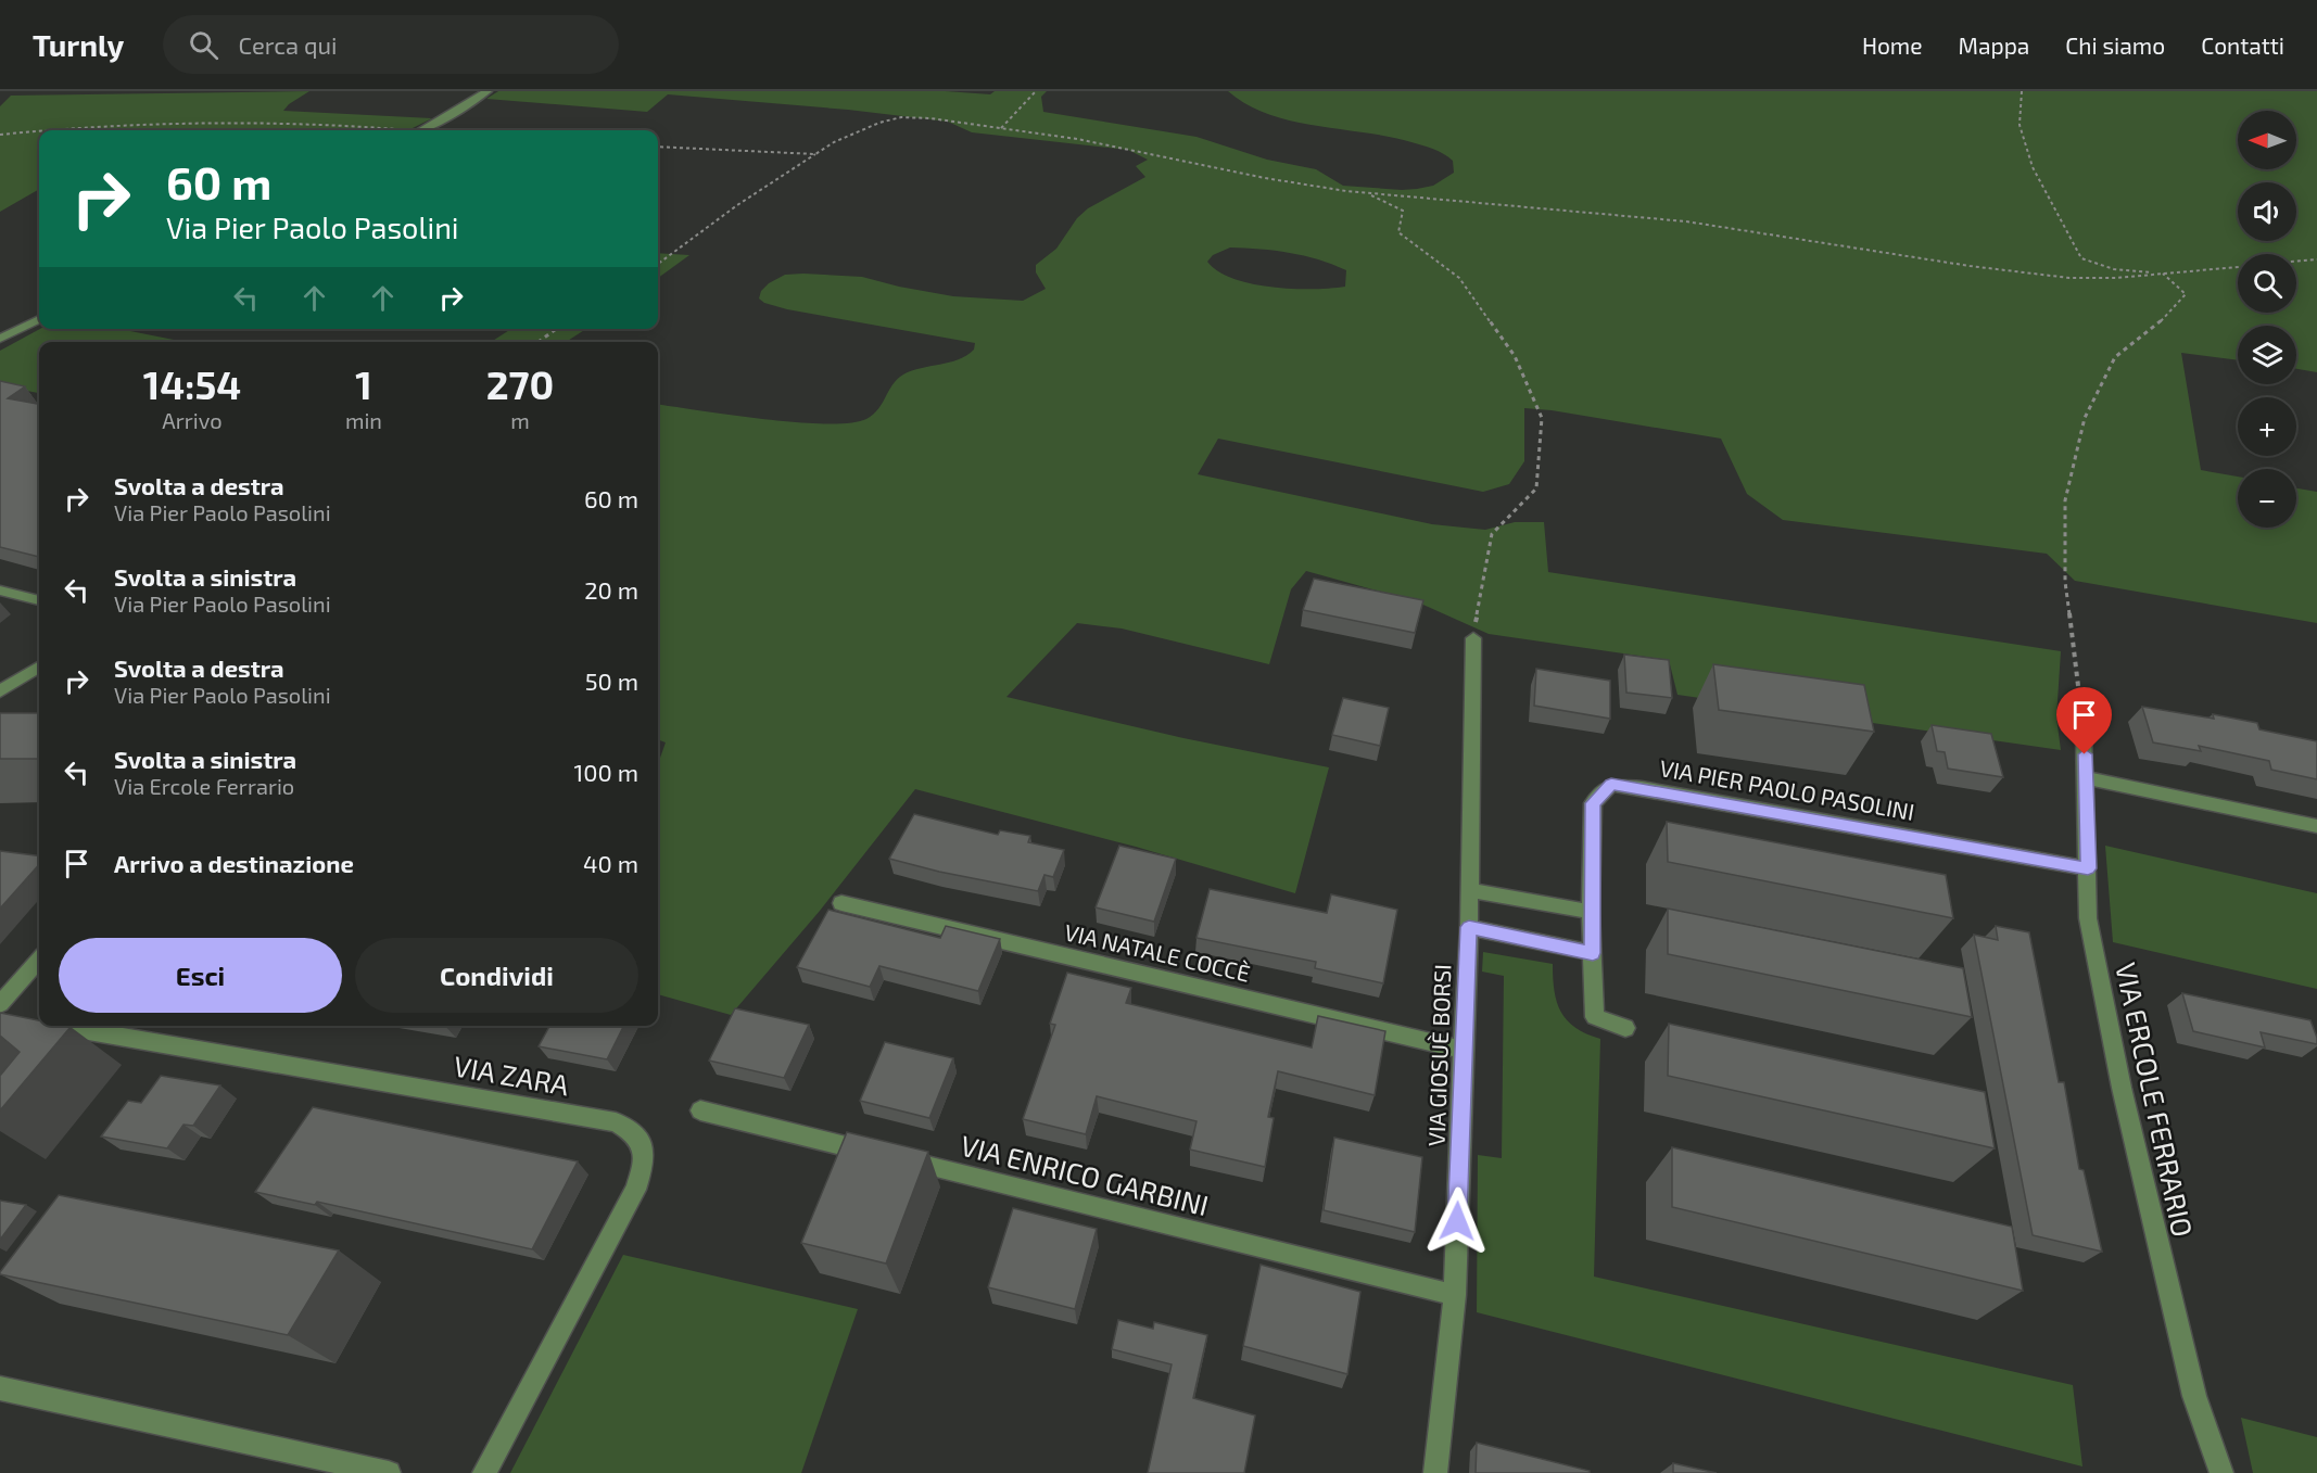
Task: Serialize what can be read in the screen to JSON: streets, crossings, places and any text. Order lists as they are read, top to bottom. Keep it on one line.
{"streets":{"street":["VIA PIER PAOLO PASOLINI","VIA NATALE COCCÈ","VIA GIOSUÈ BORSI","VIA ZARA","VIA ERCOLE FERRARIO","VIA ENRICO GARBINI"]},"crossings":[["VIA PIER PAOLO PASOLINI","VIA ERCOLE FERRARIO"],["VIA NATALE COCCÈ","VIA GIOSUÈ BORSI"],["VIA GIOSUÈ BORSI","VIA ENRICO GARBINI"]],"north":"left","page":{"header":"Turnly","search":"Cerca qui","nav":["Home","Mappa","Chi siamo","Contatti"],"map_buttons":["+","−"],"turn":["60 m","Via Pier Paolo Pasolini"],"eta":["14:54","Arrivo","1","min","270","m"],"list":[{"name":"Svolta a destra","note":"Via Pier Paolo Pasolini","value":"60 m"},{"name":"Svolta a sinistra","note":"Via Pier Paolo Pasolini","value":"20 m"},{"name":"Svolta a destra","note":"Via Pier Paolo Pasolini","value":"50 m"},{"name":"Svolta a sinistra","note":"Via Ercole Ferrario","value":"100 m"},{"name":"Arrivo a destinazione","value":"40 m"}],"buttons":["Esci","Condividi"]}}
